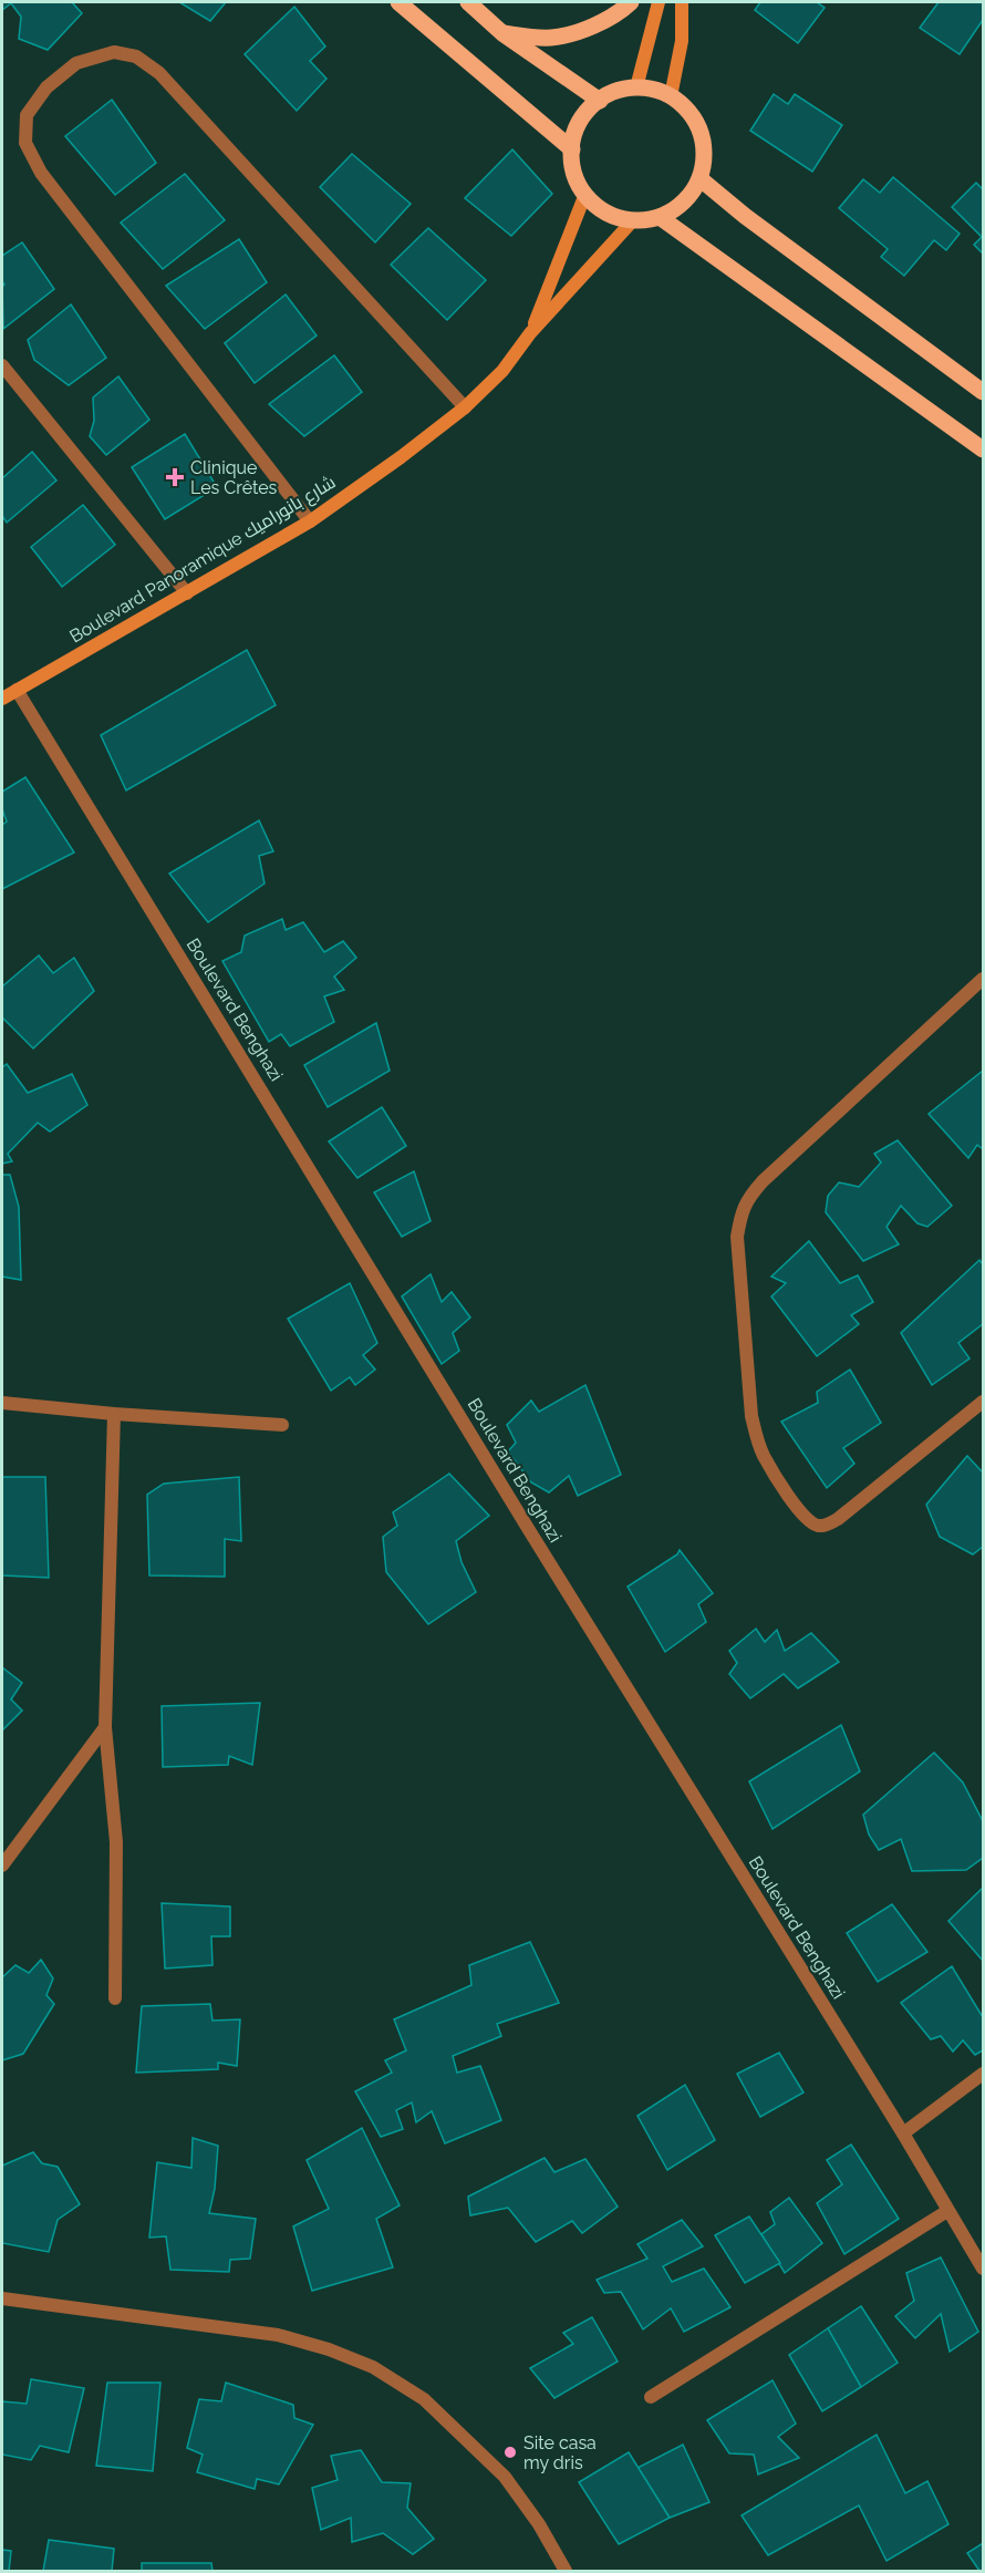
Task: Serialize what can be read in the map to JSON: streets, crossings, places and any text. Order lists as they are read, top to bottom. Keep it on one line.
{"streets":{"main road":["Boulevard Panoramique شارع بانوراميك"],"street":["Boulevard Benghazi"]},"crossings":[["Boulevard Panoramique شارع بانوراميك","Boulevard Benghazi"]],"places":{"health":["Clinique Les Crêtes"],"other":["Site casa my dris"]}}
